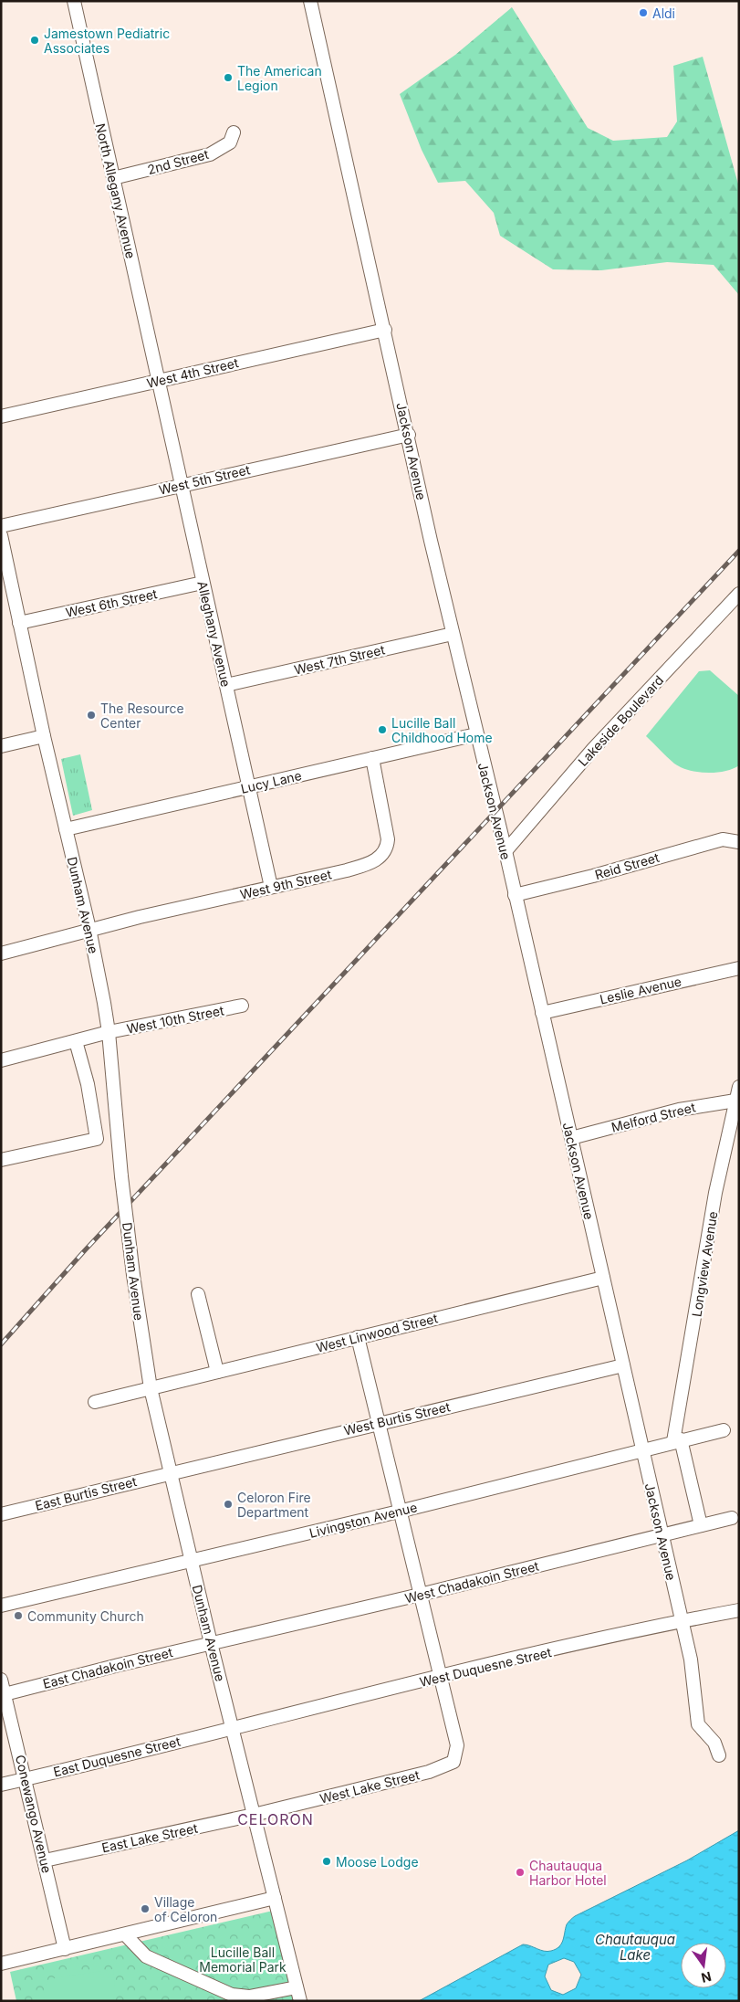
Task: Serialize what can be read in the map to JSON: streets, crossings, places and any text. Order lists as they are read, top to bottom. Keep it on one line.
{"streets":{"street":["2nd Street","North Allegany Avenue","West 4th Street","Jackson Avenue","West 5th Street","West 6th Street","Alleghany Avenue","West 7th Street","Lakeside Boulevard","Lucy Lane","Reid Street","West 9th Street","Dunham Avenue","Leslie Avenue","West 10th Street","Melford Street","Longview Avenue","West Linwood Street","West Burtis Street","East Burtis Street","Livingston Avenue","West Chadakoin Street","West Duquesne Street","East Chadakoin Street","East Duquesne Street","West Lake Street","Conewango Avenue","East Lake Street"]},"crossings":[["2nd Street","North Allegany Avenue"],["North Allegany Avenue","West 4th Street"],["North Allegany Avenue","Alleghany Avenue"],["West 4th Street","Jackson Avenue"],["West 4th Street","Alleghany Avenue"],["Jackson Avenue","West 5th Street"],["Jackson Avenue","West 7th Street"],["Jackson Avenue","Lakeside Boulevard"],["Jackson Avenue","Lucy Lane"],["Jackson Avenue","Reid Street"],["Jackson Avenue","Leslie Avenue"],["Jackson Avenue","Melford Street"],["Jackson Avenue","West Linwood Street"],["Jackson Avenue","West Burtis Street"],["Jackson Avenue","Livingston Avenue"],["Jackson Avenue","West Chadakoin Street"],["Jackson Avenue","West Duquesne Street"],["West 5th Street","Alleghany Avenue"],["West 6th Street","Alleghany Avenue"],["West 6th Street","Dunham Avenue"],["Alleghany Avenue","West 7th Street"],["Alleghany Avenue","Lucy Lane"],["Alleghany Avenue","West 9th Street"],["Lucy Lane","West 9th Street"],["Lucy Lane","Dunham Avenue"],["West 9th Street","Dunham Avenue"],["Dunham Avenue","West 10th Street"],["Dunham Avenue","West Linwood Street"],["Dunham Avenue","West Burtis Street"],["Dunham Avenue","East Burtis Street"],["Dunham Avenue","Livingston Avenue"],["Dunham Avenue","West Chadakoin Street"],["Dunham Avenue","West Duquesne Street"],["Dunham Avenue","East Chadakoin Street"],["Dunham Avenue","East Duquesne Street"],["Dunham Avenue","West Lake Street"],["Dunham Avenue","East Lake Street"],["Melford Street","Longview Avenue"],["Longview Avenue","Livingston Avenue"],["West Burtis Street","East Burtis Street"],["West Chadakoin Street","East Chadakoin Street"],["West Duquesne Street","East Duquesne Street"],["West Duquesne Street","West Lake Street"],["East Chadakoin Street","Conewango Avenue"],["East Duquesne Street","Conewango Avenue"],["West Lake Street","East Lake Street"],["Conewango Avenue","East Lake Street"]],"districts":["CELORON"],"water":["Chautauqua Lake"],"parks":["Lucille Ball Memorial Park"],"places":["Aldi","Jamestown Pediatric Associates","The American Legion","The Resource Center","Lucille Ball Childhood Home","Celoron Fire Department","Community Church","Moose Lodge","Chautauqua Harbor Hotel","Village of Celoron"],"north":"bottom"}
